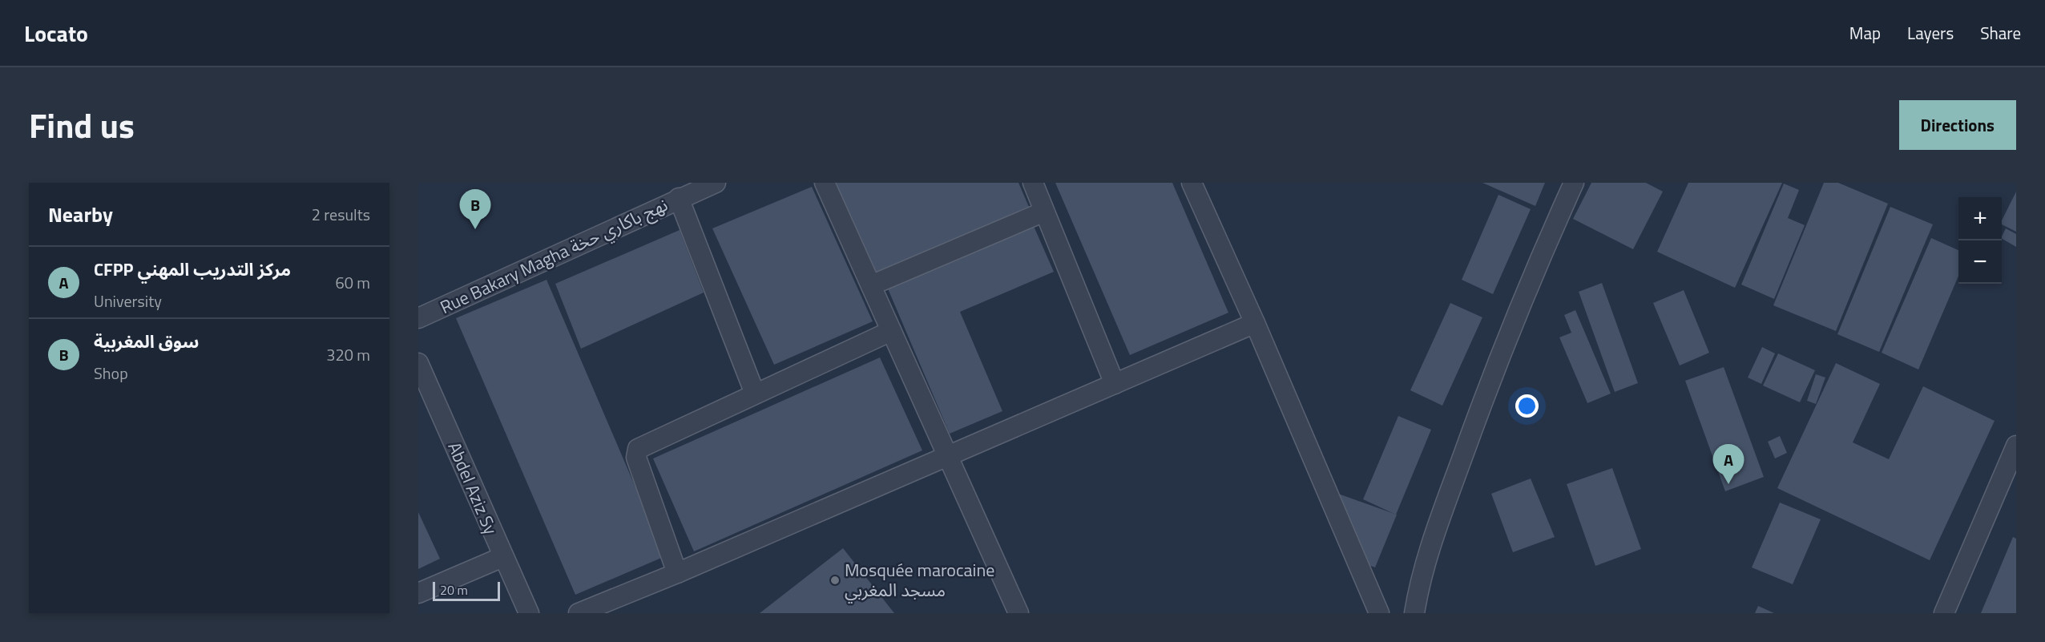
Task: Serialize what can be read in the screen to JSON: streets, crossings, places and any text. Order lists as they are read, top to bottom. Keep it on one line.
{"streets":{"street":["Rue Bakary Magha نهج باكاري حخة","Abdel Aziz Sy"]},"places":["Mosquée marocaine مسجد المغربي"],"scale_bar":"20 m","page":{"header":"Locato","nav":["Map","Layers","Share"],"title":"Find us","buttons":"Directions","heading":["Nearby","2 results"],"pins":["B","A"],"map_buttons":["+","−"],"list":[{"mark":"A","name":"CFPP مركز التدريب المهني","note":"University","value":"60 m"},{"mark":"B","name":"سوق المغربية","note":"Shop","value":"320 m"}],"scale":"20 m"}}
